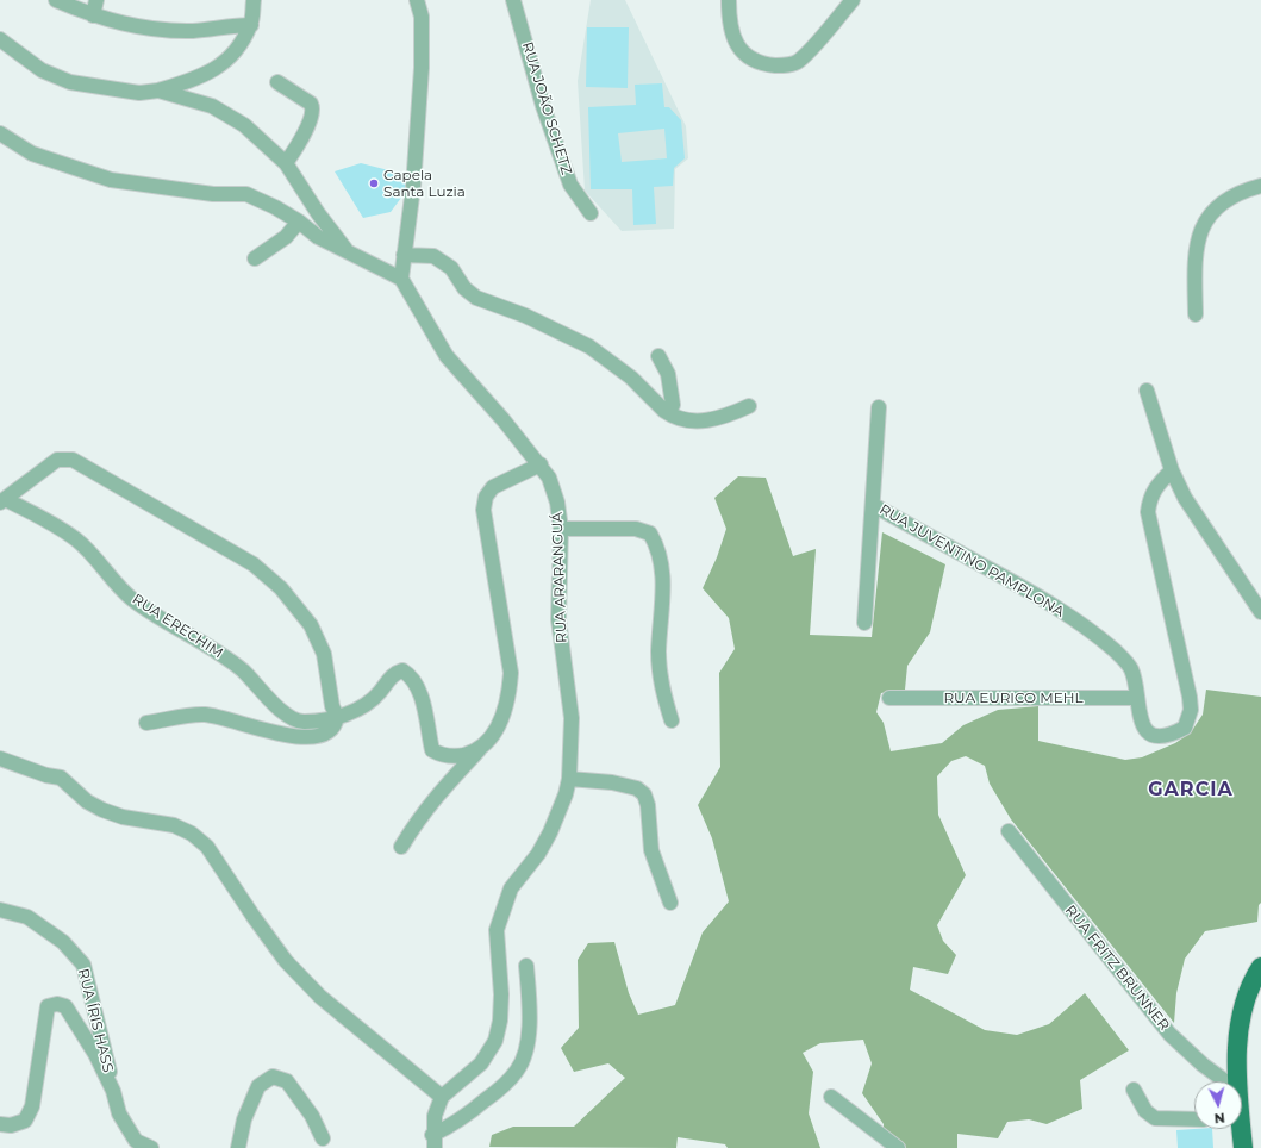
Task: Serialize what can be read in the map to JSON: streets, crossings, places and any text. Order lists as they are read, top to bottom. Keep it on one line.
{"streets":{"street":["RUA JOÃO SCHETZ","RUA JUVENTINO PAMPLONA","RUA ARARANGUÁ","RUA ERECHIM","RUA EURICO MEHL","RUA FRITZ BRUNNER","RUA ÍRIS HASS"]},"crossings":[["RUA JUVENTINO PAMPLONA","RUA EURICO MEHL"]],"districts":["GARCIA"],"places":["Capela Santa Luzia"],"north":"bottom"}
